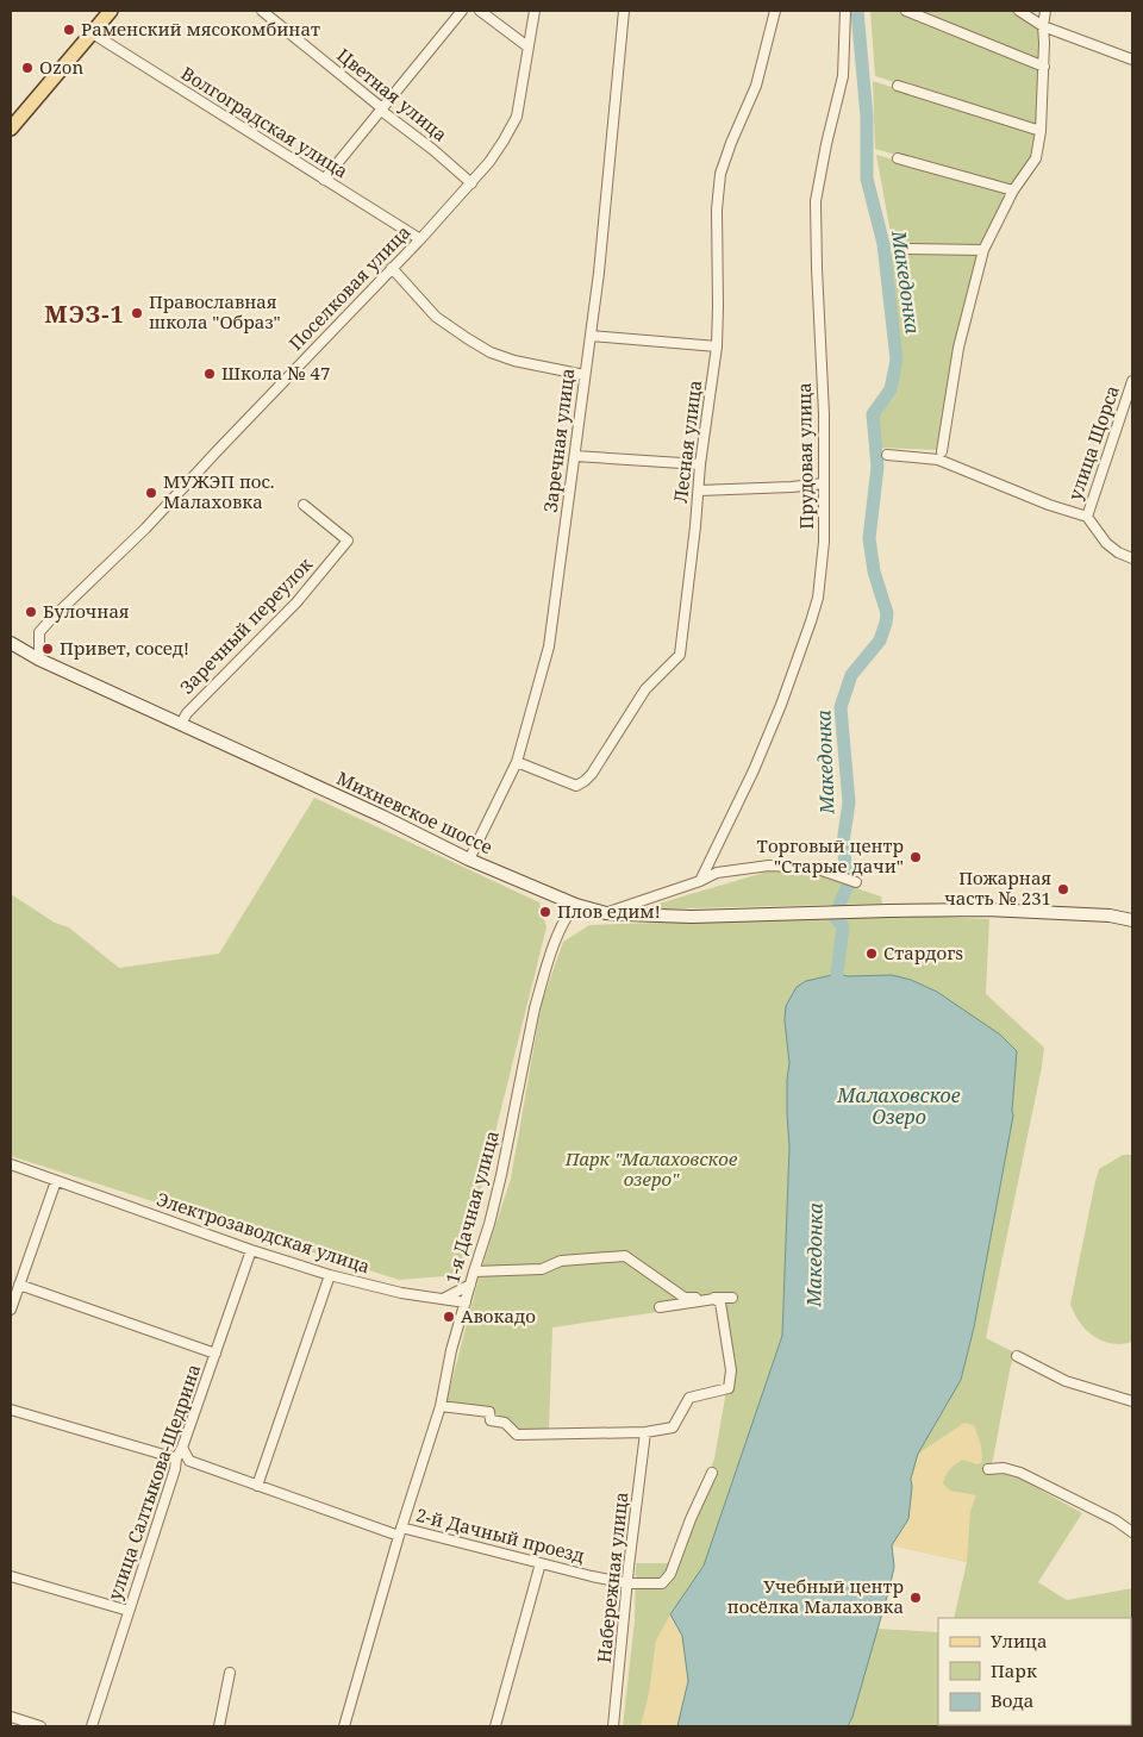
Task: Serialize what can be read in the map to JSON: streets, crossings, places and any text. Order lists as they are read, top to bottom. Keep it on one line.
{"streets":{"main road":["Михневское шоссе"],"street":["Цветная улица","Волгоградская улица","Поселковая улица","Заречная улица","Лесная улица","улица Щорса","Прудовая улица","Заречный переулок","1-я Дачная улица","Электрозаводская улица","улица Салтыкова-Щедрина","2-й Дачный проезд","Набережная улица"]},"crossings":[["Цветная улица","Поселковая улица"],["Волгоградская улица","Поселковая улица"],["Поселковая улица","Михневское шоссе"],["Заречная улица","Лесная улица"],["Заречная улица","Михневское шоссе"],["Заречный переулок","Михневское шоссе"],["Михневское шоссе","1-я Дачная улица"],["1-я Дачная улица","Электрозаводская улица"],["1-я Дачная улица","2-й Дачный проезд"],["Электрозаводская улица","улица Салтыкова-Щедрина"],["2-й Дачный проезд","Набережная улица"]],"districts":["МЭЗ-1"],"water":["Македонка","Малаховское Озеро"],"parks":["Парк \"Малаховское озеро\""],"places":["Раменский мясокомбинат","Ozon","Православная школа \"Образ\"","Школа № 47","МУЖЭП пос. Малаховка","Булочная","Привет, сосед!","Торговый центр \"Старые дачи\"","Пожарная часть № 231","Плов едим!","Стардогs","Авокадо","Учебный центр посёлка Малаховка"],"legend":["Улица","Парк","Вода"]}
